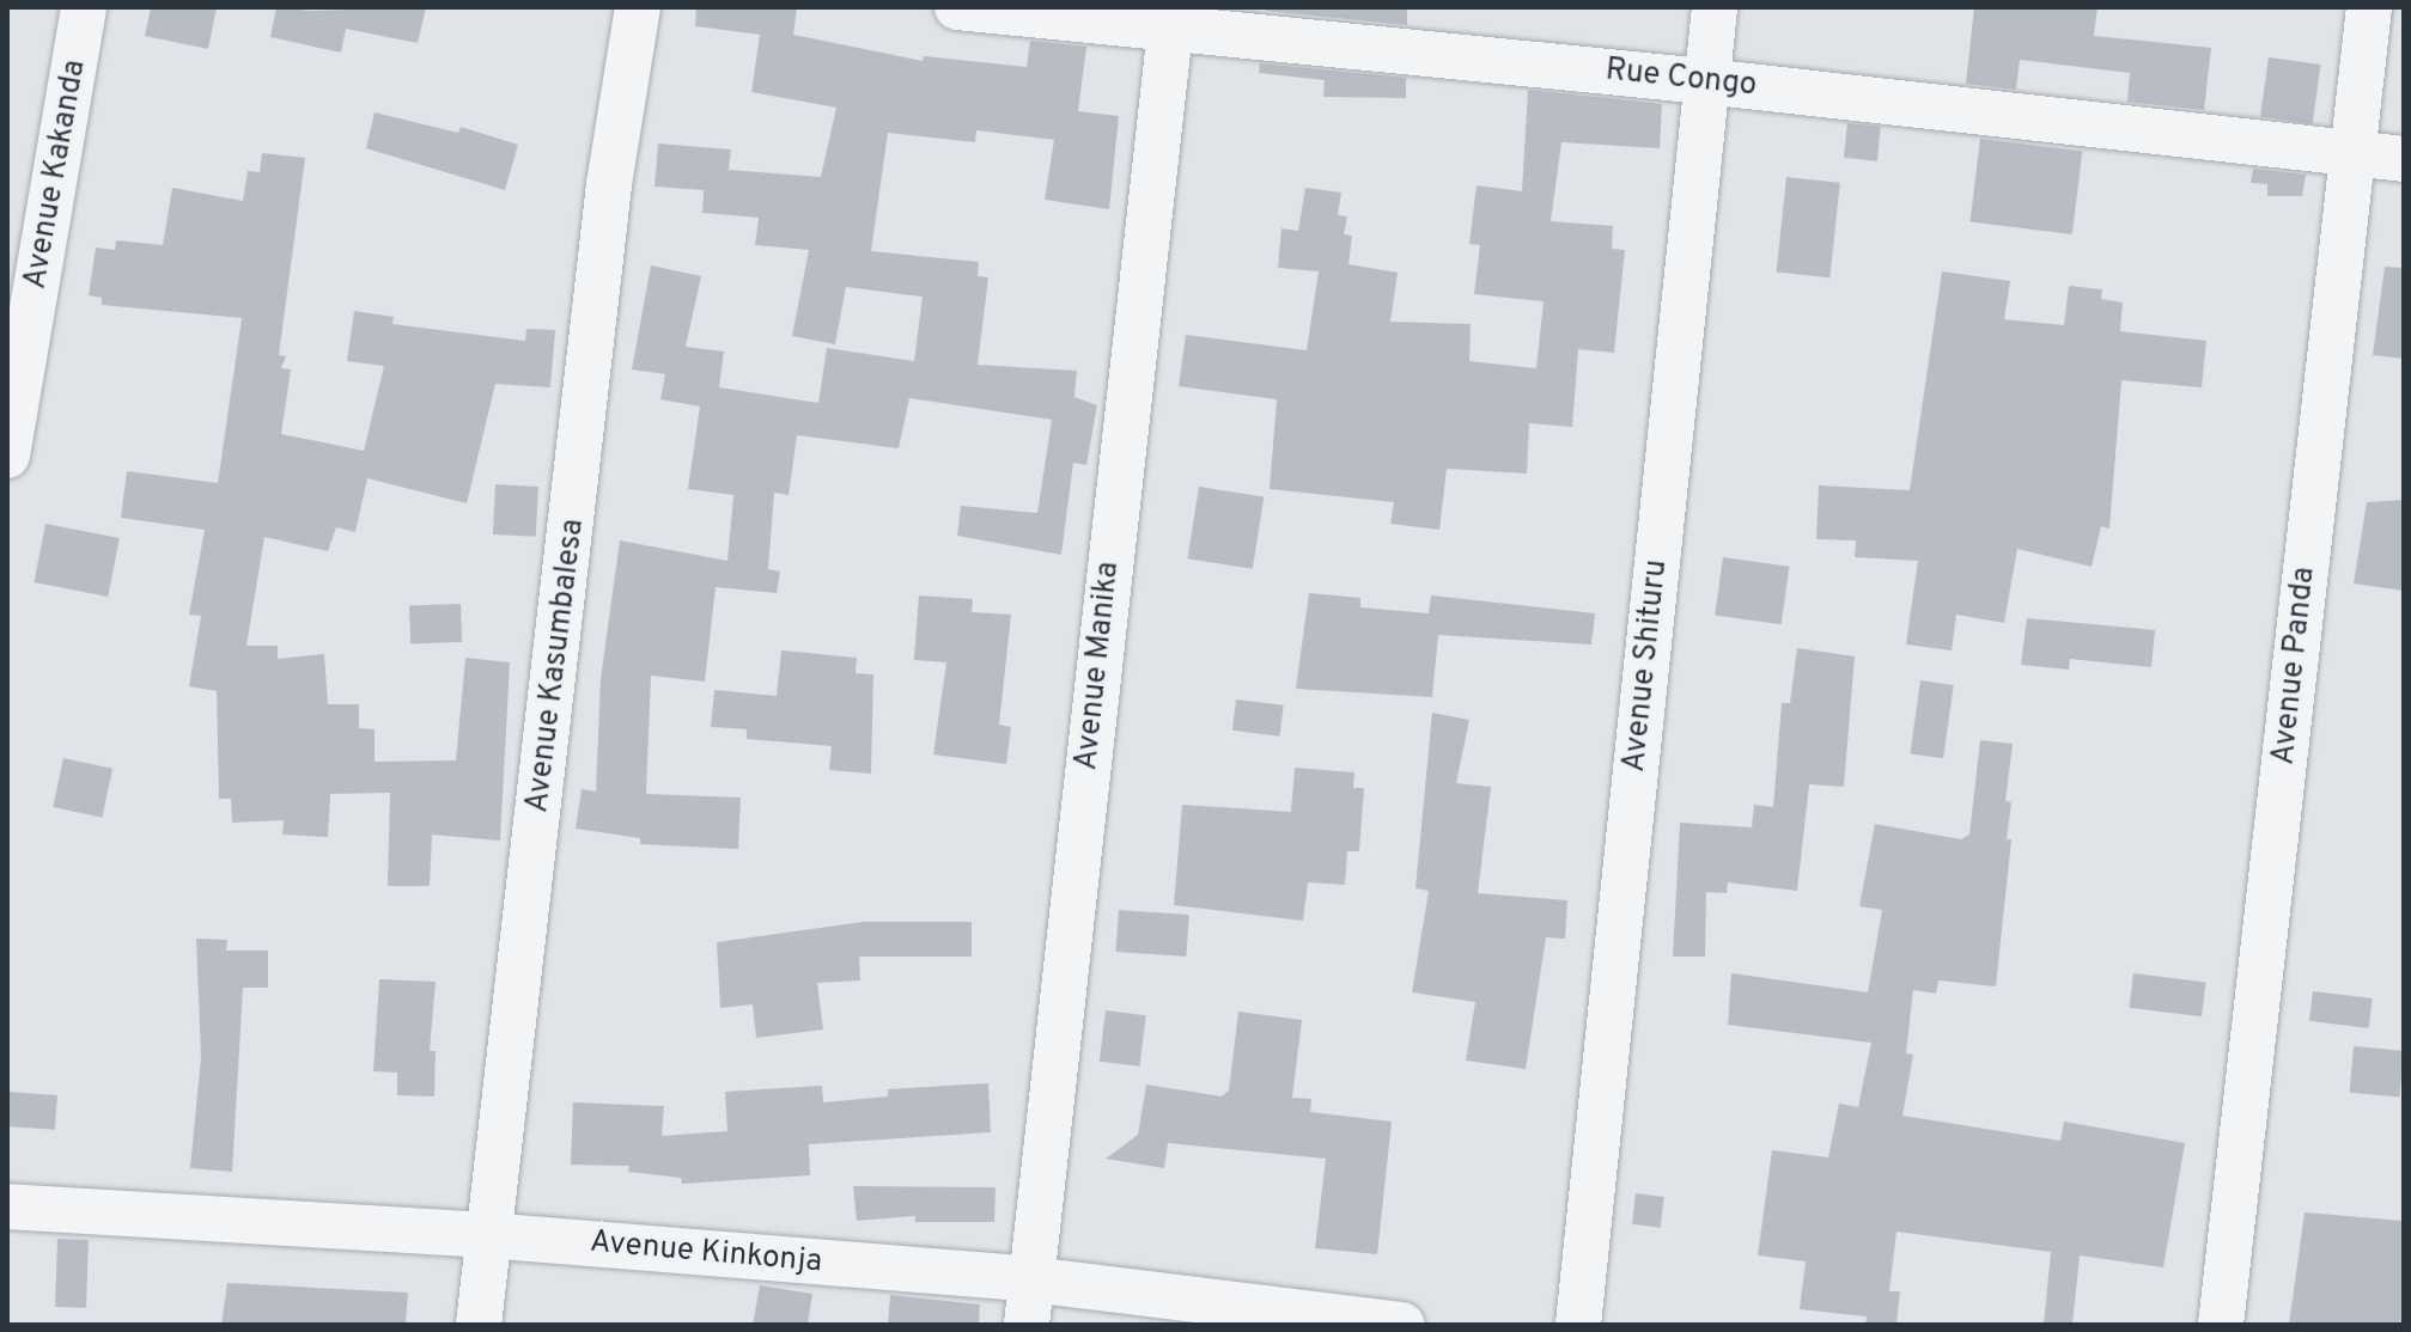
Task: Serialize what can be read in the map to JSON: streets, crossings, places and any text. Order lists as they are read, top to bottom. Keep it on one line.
{"streets":{"street":["Rue Congo","Avenue Kakanda","Avenue Kasumbalesa","Avenue Manika","Avenue Shituru","Avenue Panda","Avenue Kinkonja"]},"crossings":[["Rue Congo","Avenue Manika"],["Rue Congo","Avenue Shituru"],["Rue Congo","Avenue Panda"],["Avenue Kasumbalesa","Avenue Kinkonja"],["Avenue Manika","Avenue Kinkonja"]]}
